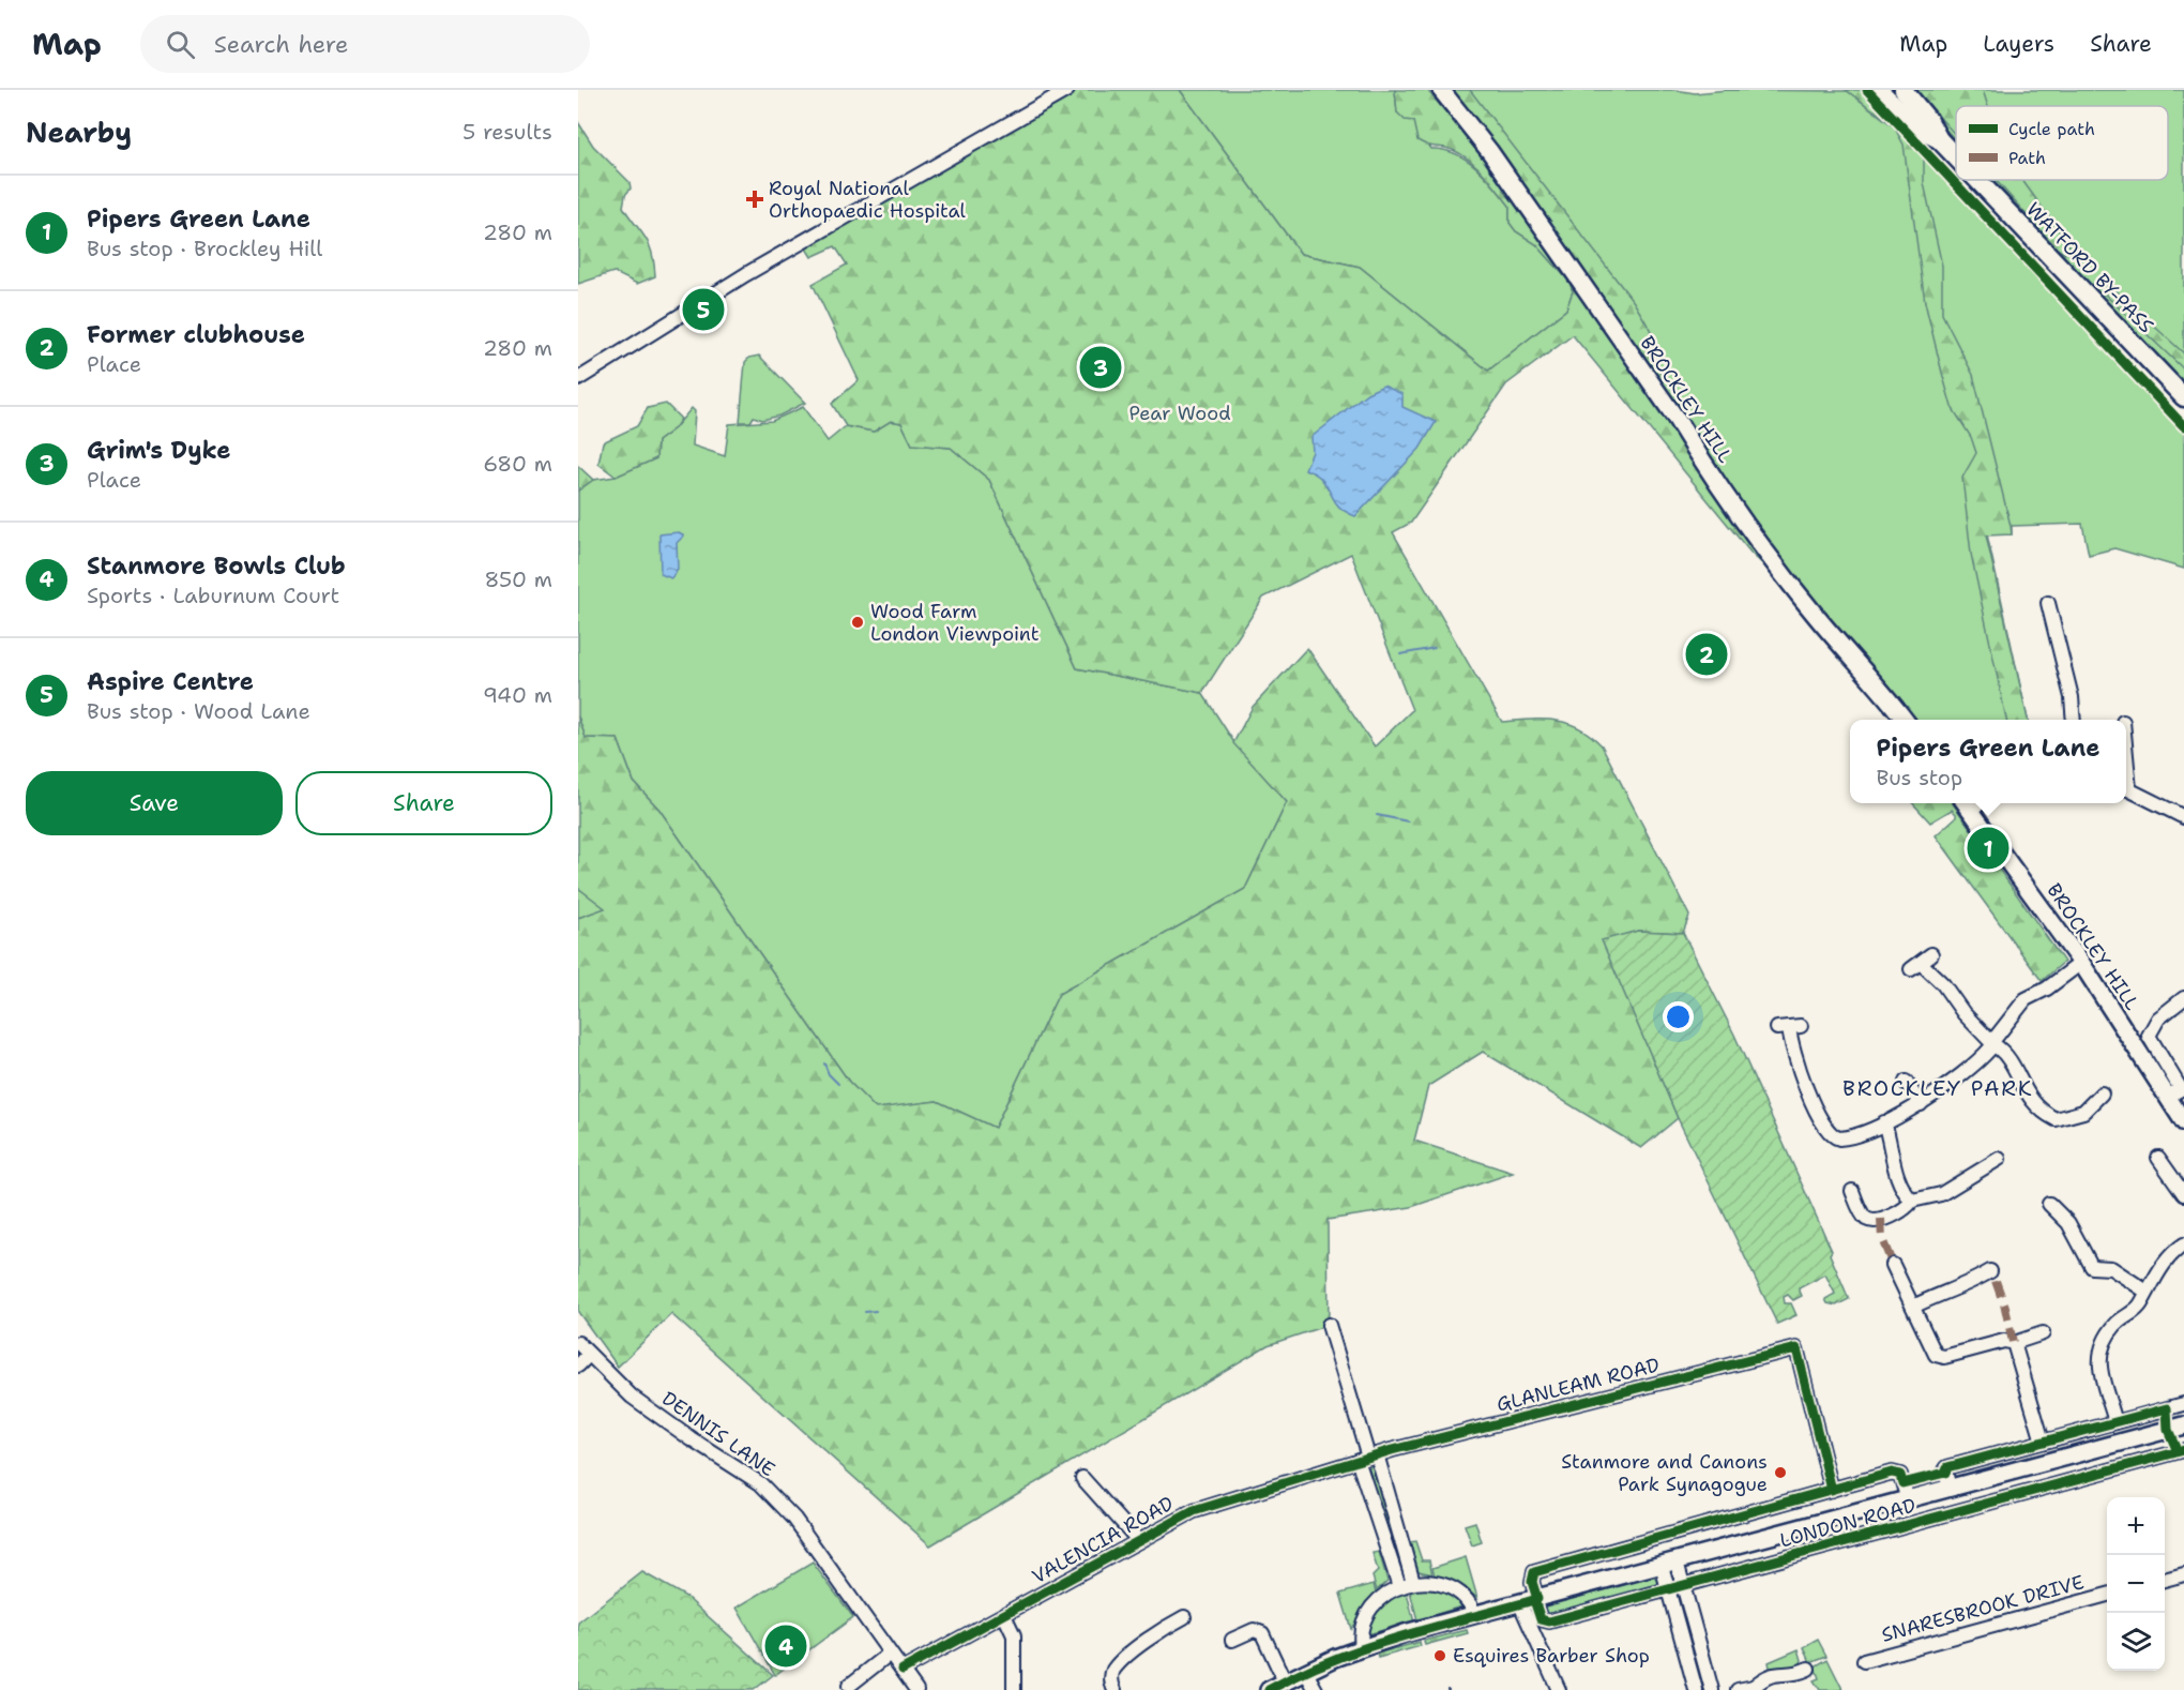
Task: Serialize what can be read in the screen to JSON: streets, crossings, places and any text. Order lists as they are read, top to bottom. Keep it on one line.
{"streets":{"highway":["WATFORD BY-PASS"],"main road":["BROCKLEY HILL","LONDON ROAD"],"street":["GLANLEAM ROAD","DENNIS LANE","VALENCIA ROAD","SNARESBROOK DRIVE"]},"crossings":[["GLANLEAM ROAD","LONDON ROAD"],["GLANLEAM ROAD","VALENCIA ROAD"],["DENNIS LANE","VALENCIA ROAD"]],"districts":["BROCKLEY PARK"],"parks":["Pear Wood"],"places":{"health":["Royal National Orthopaedic Hospital"],"other":["Wood Farm London Viewpoint","Stanmore and Canons Park Synagogue","Esquires Barber Shop"]},"legend":["Cycle path","Path"],"page":{"header":"Map","search":"Search here","nav":["Map","Layers","Share"],"heading":["Nearby","5 results"],"list":[{"mark":"1","name":"Pipers Green Lane","note":"Bus stop · Brockley Hill","value":"280 m"},{"mark":"2","name":"Former clubhouse","note":"Place","value":"280 m"},{"mark":"3","name":"Grim's Dyke","note":"Place","value":"680 m"},{"mark":"4","name":"Stanmore Bowls Club","note":"Sports · Laburnum Court","value":"850 m"},{"mark":"5","name":"Aspire Centre","note":"Bus stop · Wood Lane","value":"940 m"}],"pins":["5","3","2","1","4"],"popup":["Pipers Green Lane","Bus stop"],"buttons":["Save","Share"],"map_buttons":["+","−"]}}
